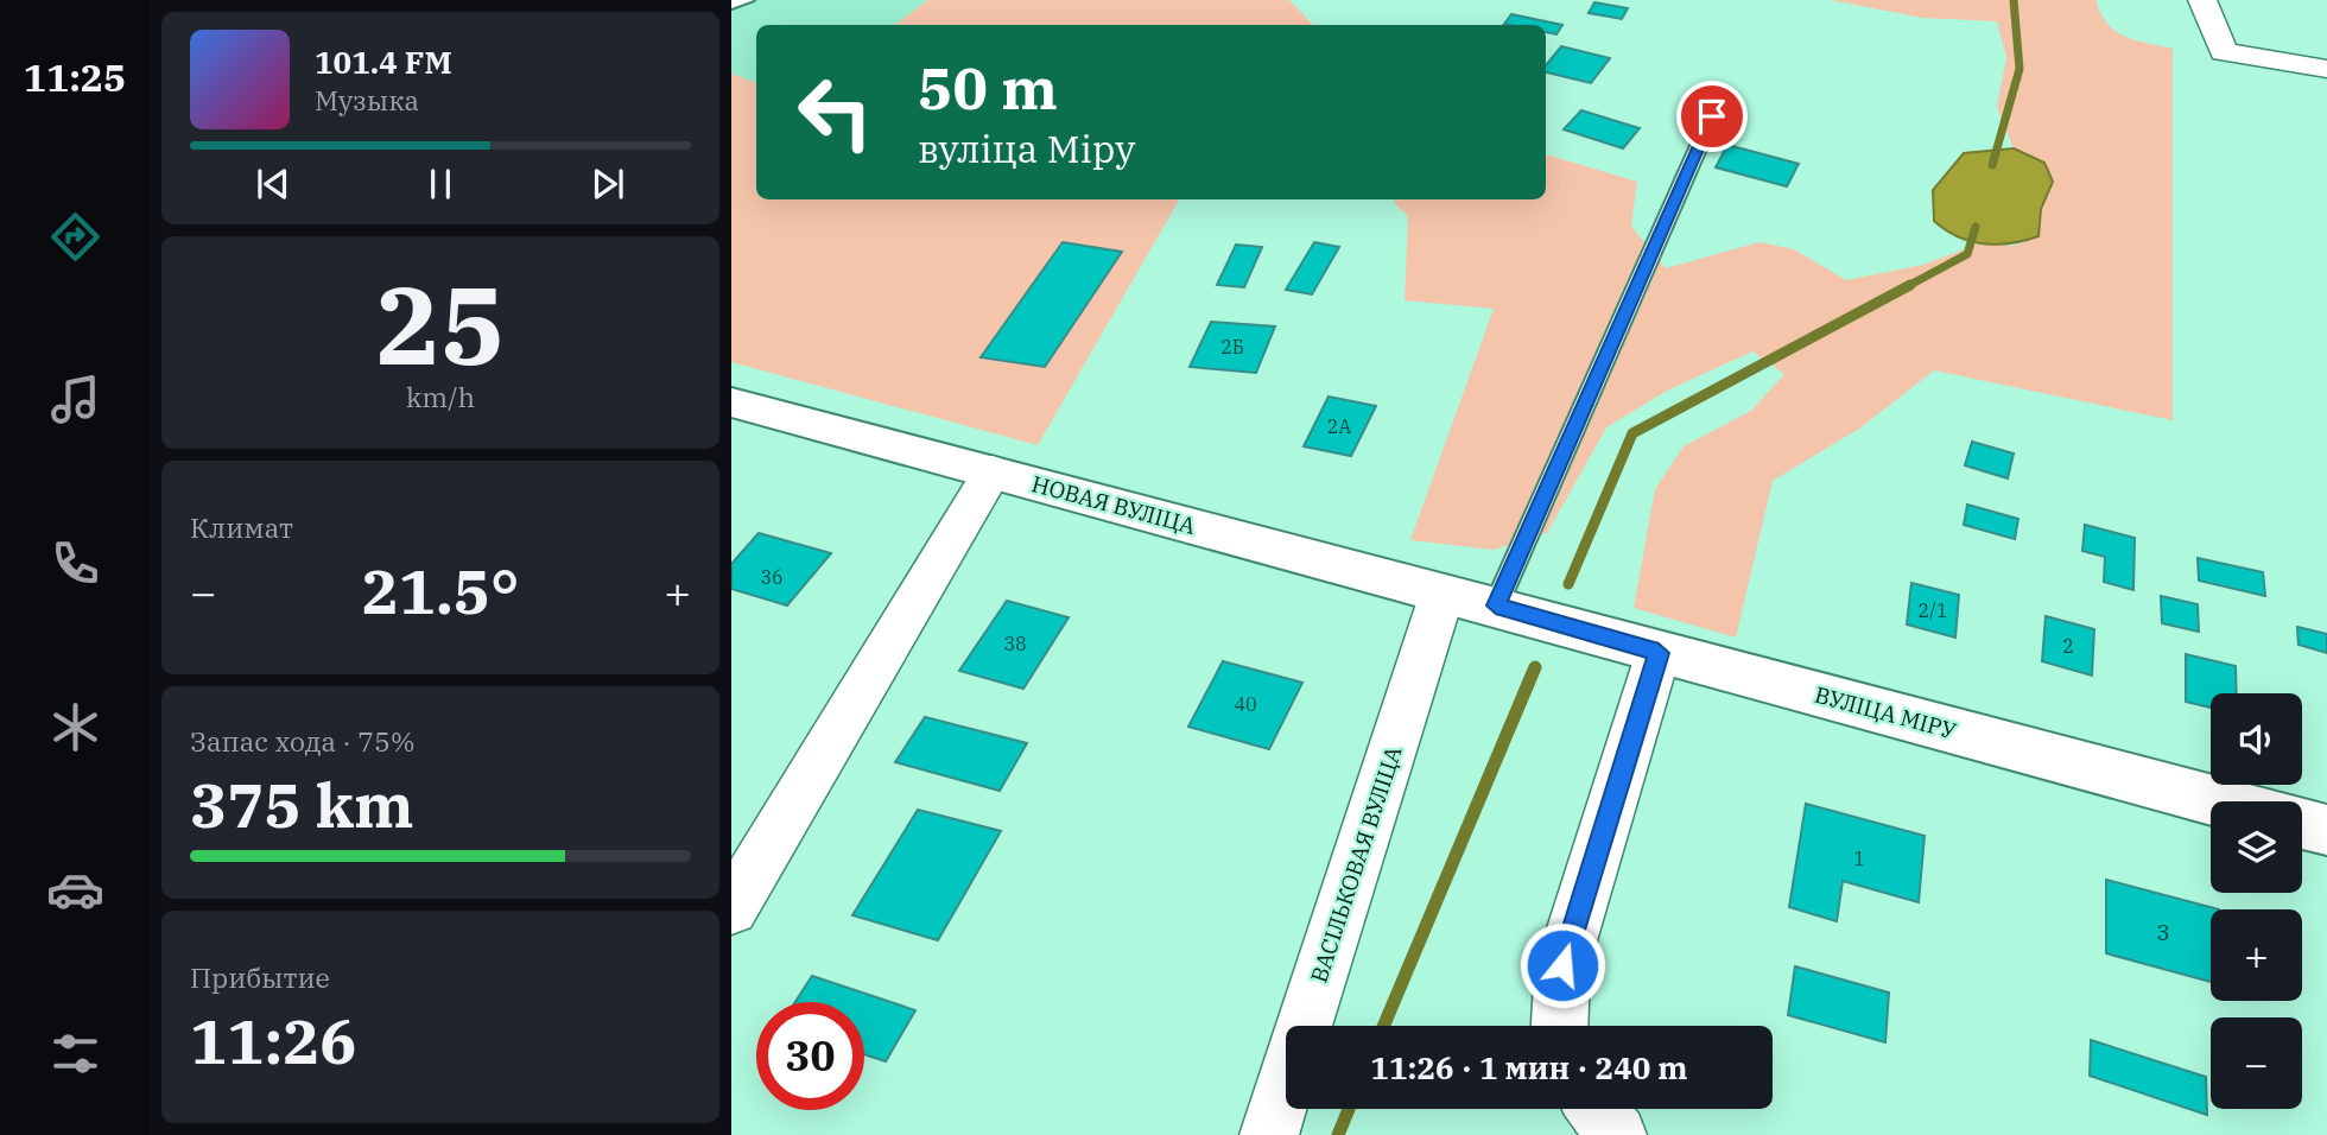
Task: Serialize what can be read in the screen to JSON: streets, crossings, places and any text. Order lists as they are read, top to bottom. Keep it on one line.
{"streets":{"street":["НОВАЯ ВУЛІЦА","ВУЛІЦА МІРУ","ВАСІЛЬКОВАЯ ВУЛІЦА"]},"crossings":[["НОВАЯ ВУЛІЦА","ВУЛІЦА МІРУ"],["НОВАЯ ВУЛІЦА","ВАСІЛЬКОВАЯ ВУЛІЦА"]],"house_numbers":["2Б","2А","36","2/1","38","2","40","1","3"],"page":{"tabs":"11:25","turn":["50 m","вуліца Міру"],"song":["101.4 FM","Музыка"],"tile":[["25","km/h"],"Климат",["Запас хода · 75%","375 km"],["Прибытие","11:26"]],"heat":["−","21.5°","+"],"map_buttons":["+","−"],"limit":"30","trip":"11:26 · 1 мин · 240 m"}}
